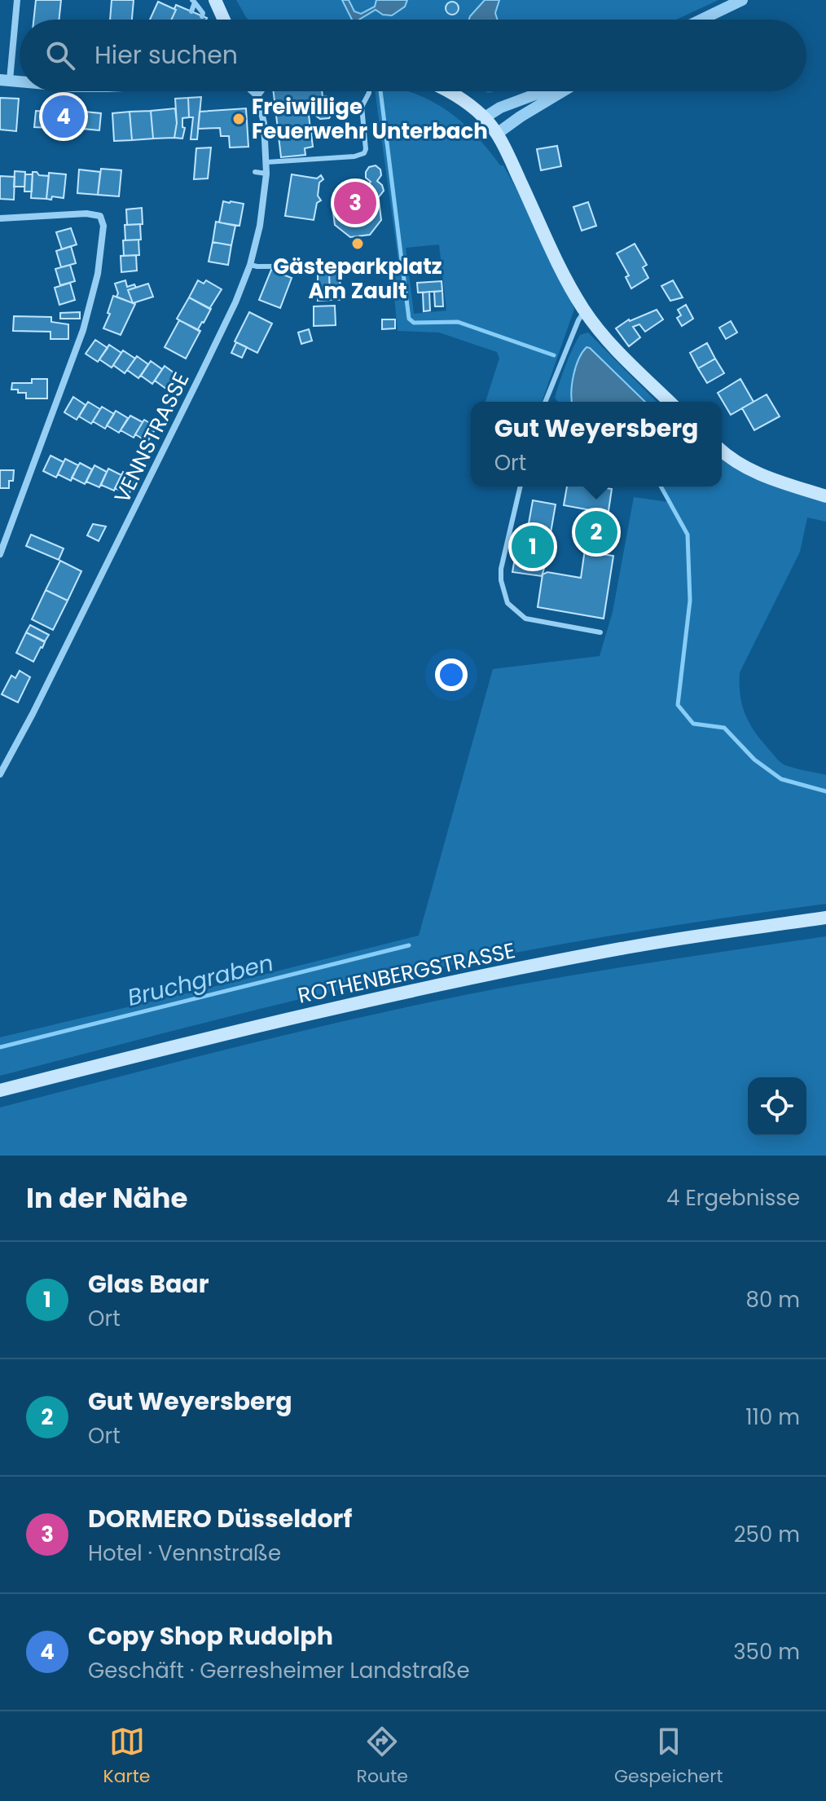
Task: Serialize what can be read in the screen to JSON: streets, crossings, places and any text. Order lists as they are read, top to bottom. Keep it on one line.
{"streets":{"main road":["ROTHENBERGSTRASSE"],"street":["VENNSTRASSE"]},"water":["Bruchgraben"],"places":["Freiwillige Feuerwehr Unterbach","Gästeparkplatz Am Zault"],"page":{"search":"Hier suchen","pins":["4","3","2","1"],"popup":["Gut Weyersberg","Ort"],"heading":["In der Nähe","4 Ergebnisse"],"list":[{"mark":"1","name":"Glas Baar","note":"Ort","value":"80 m"},{"mark":"2","name":"Gut Weyersberg","note":"Ort","value":"110 m"},{"mark":"3","name":"DORMERO Düsseldorf","note":"Hotel · Vennstraße","value":"250 m"},{"mark":"4","name":"Copy Shop Rudolph","note":"Geschäft · Gerresheimer Landstraße","value":"350 m"}],"nav":["Karte","Route","Gespeichert"]}}
